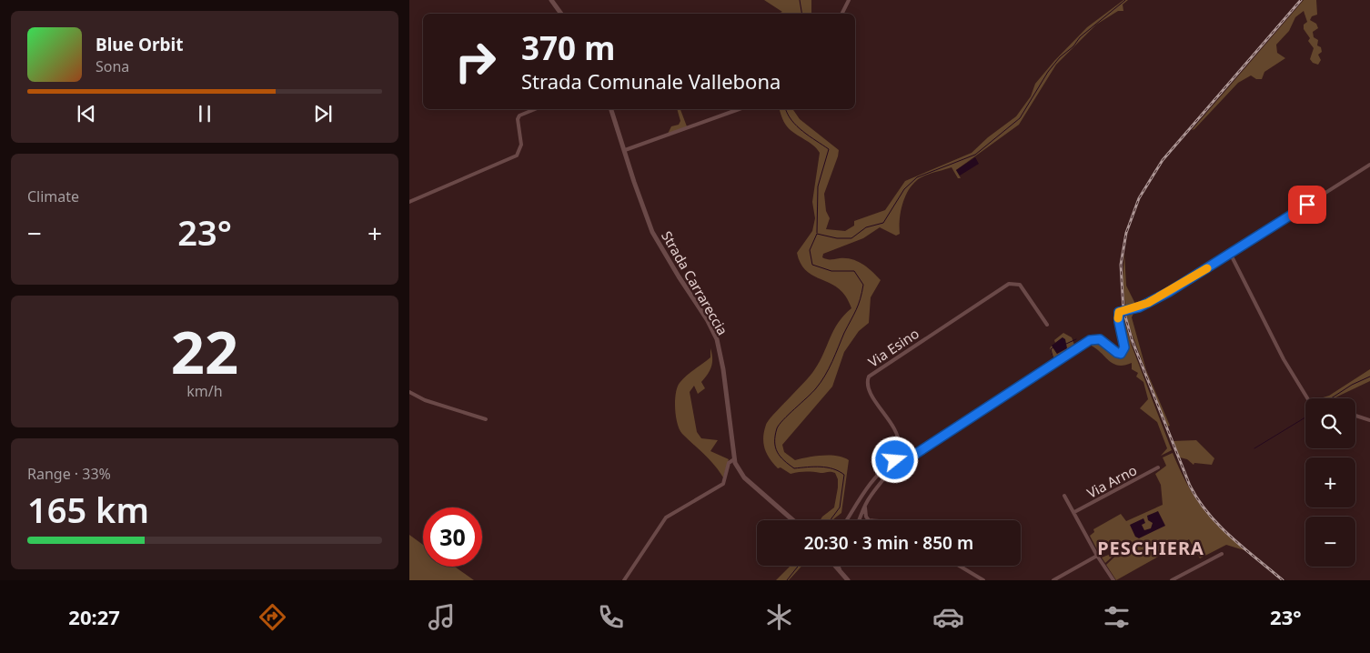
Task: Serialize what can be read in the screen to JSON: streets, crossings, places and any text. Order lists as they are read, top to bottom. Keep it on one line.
{"streets":{"main road":["Strada Carrareccia"],"street":["Via Esino","Via Arno"]},"districts":["PESCHIERA"],"page":{"turn":["370 m","Strada Comunale Vallebona"],"song":["Blue Orbit","Sona"],"tile":["Climate",["22","km/h"],["Range · 33%","165 km"]],"heat":["−","23°","+"],"map_buttons":["+","−"],"limit":"30","trip":"20:30 · 3 min · 850 m","tabs":["20:27","23°"]}}
